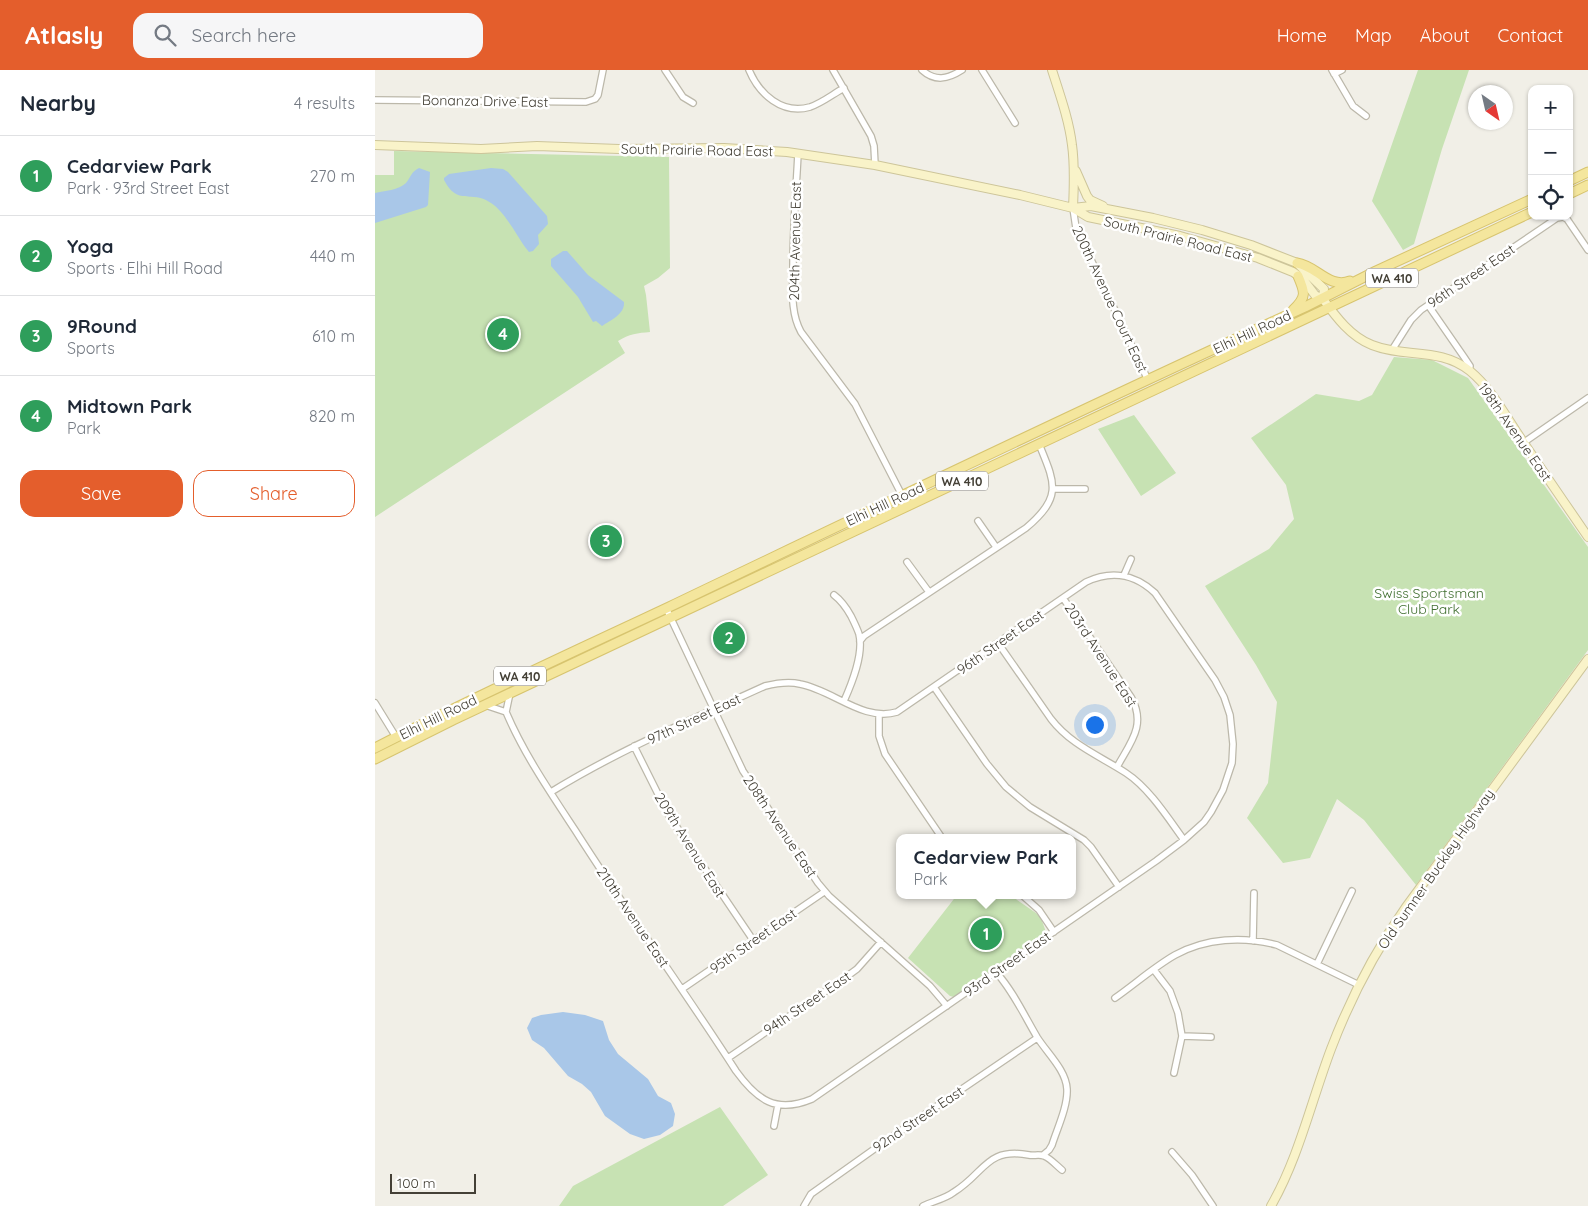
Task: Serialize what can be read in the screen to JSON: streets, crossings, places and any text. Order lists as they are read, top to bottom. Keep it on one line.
{"streets":{"main road":["South Prairie Road East","WA 410","200th Avenue Court East","Elhi Hill Road","198th Avenue East","Old Sumner Buckley Highway"],"street":["Bonanza Drive East","204th Avenue East","96th Street East","203rd Avenue East","97th Street East","208th Avenue East","209th Avenue East","210th Avenue East","95th Street East","93rd Street East","94th Street East","92nd Street East"]},"crossings":[["South Prairie Road East","204th Avenue East"],["South Prairie Road East","200th Avenue Court East"],["South Prairie Road East","Elhi Hill Road"],["South Prairie Road East","198th Avenue East"],["204th Avenue East","Elhi Hill Road"],["96th Street East","198th Avenue East"],["96th Street East","203rd Avenue East"],["96th Street East","97th Street East"],["96th Street East","93rd Street East"],["200th Avenue Court East","Elhi Hill Road"],["Elhi Hill Road","198th Avenue East"],["Elhi Hill Road","208th Avenue East"],["97th Street East","208th Avenue East"],["97th Street East","209th Avenue East"],["97th Street East","210th Avenue East"],["208th Avenue East","95th Street East"],["208th Avenue East","93rd Street East"],["208th Avenue East","94th Street East"],["209th Avenue East","95th Street East"],["210th Avenue East","95th Street East"],["210th Avenue East","93rd Street East"],["210th Avenue East","94th Street East"]],"parks":["Swiss Sportsman Club Park"],"scale_bar":"100 m","north":"bottom right","page":{"header":"Atlasly","search":"Search here","nav":["Home","Map","About","Contact"],"heading":["Nearby","4 results"],"map_buttons":["+","−"],"list":[{"mark":"1","name":"Cedarview Park","note":"Park · 93rd Street East","value":"270 m"},{"mark":"2","name":"Yoga","note":"Sports · Elhi Hill Road","value":"440 m"},{"mark":"3","name":"9Round","note":"Sports","value":"610 m"},{"mark":"4","name":"Midtown Park","note":"Park","value":"820 m"}],"pins":["4","3","2","1"],"buttons":["Save","Share"],"popup":["Cedarview Park","Park"],"scale":"100 m"}}
